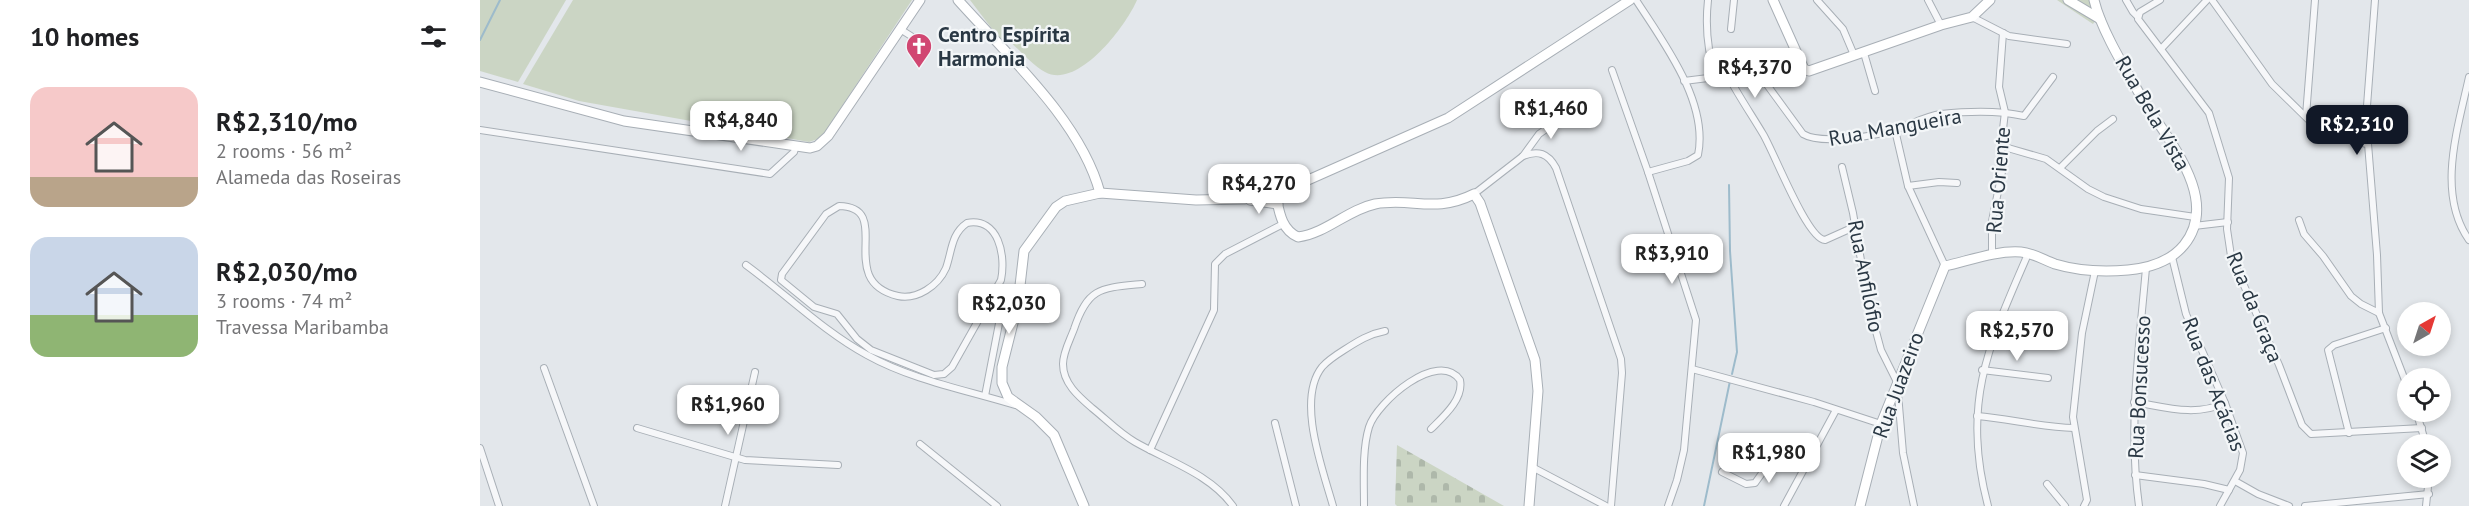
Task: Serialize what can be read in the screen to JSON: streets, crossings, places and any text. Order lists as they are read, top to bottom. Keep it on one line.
{"streets":{"main road":["Rua Bela Vista","Rua Juazeiro"],"street":["Rua Mangueira","Rua Oriente","Rua Anfilófio","Rua da Graça","Rua das Acácias","Rua Bonsucesso"]},"crossings":[["Rua Mangueira","Rua Oriente"],["Rua Anfilófio","Rua Juazeiro"]],"places":{"church":["Centro Espírita Harmonia"]},"north":"top right","page":{"heading":"10 homes","price":["R$4,370","R$1,460","R$4,840","R$2,310","R$4,270","R$3,910","R$2,030","R$2,570","R$1,960","R$1,980"],"list":[{"name":"R$2,310/mo","note":"2 rooms · 56 m² · Alameda das Roseiras"},{"name":"R$2,030/mo","note":"3 rooms · 74 m² · Travessa Maribamba"}]}}
